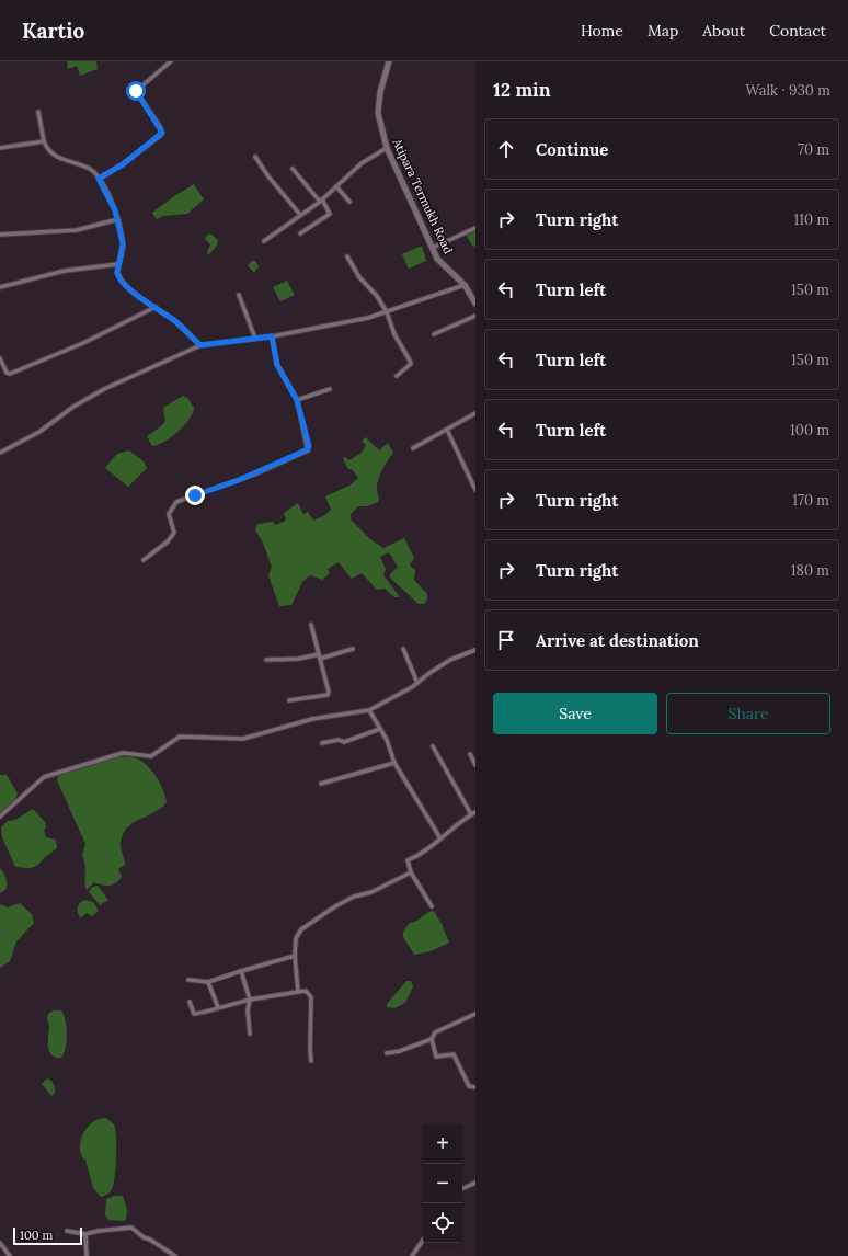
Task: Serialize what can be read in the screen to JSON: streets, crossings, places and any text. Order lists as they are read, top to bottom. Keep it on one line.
{"streets":{"main road":["Atipara Termukh Road"]},"scale_bar":"100 m","page":{"header":"Kartio","nav":["Home","Map","About","Contact"],"heading":["12 min","Walk · 930 m"],"list":[["Continue","70 m"],["Turn right","110 m"],["Turn left","150 m"],["Turn left","150 m"],["Turn left","100 m"],["Turn right","170 m"],["Turn right","180 m"],"Arrive at destination"],"buttons":["Save","Share"],"map_buttons":["+","−"],"scale":"100 m"}}
